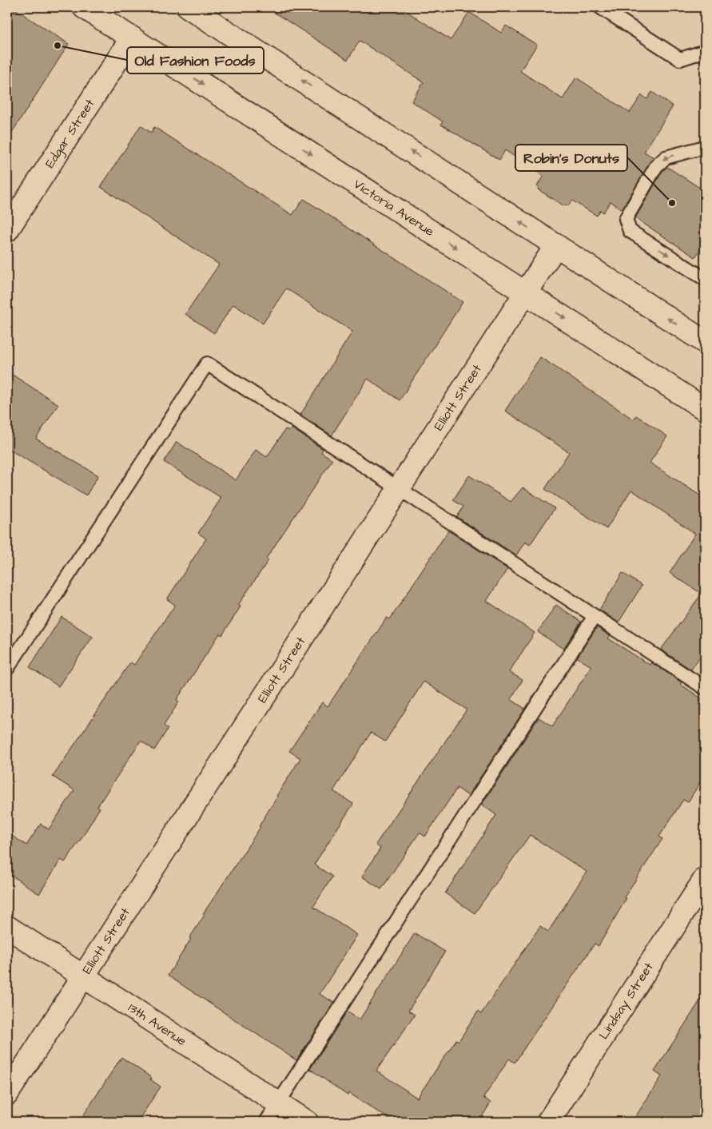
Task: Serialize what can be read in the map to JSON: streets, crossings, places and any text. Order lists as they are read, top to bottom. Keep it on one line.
{"streets":{"street":["Edgar Street","Victoria Avenue","Elliott Street","Lindsay Street","13th Avenue"]},"crossings":[["Edgar Street","Victoria Avenue"],["Victoria Avenue","Elliott Street"],["Elliott Street","13th Avenue"]],"places":["Old Fashion Foods","Robin's Donuts"]}
